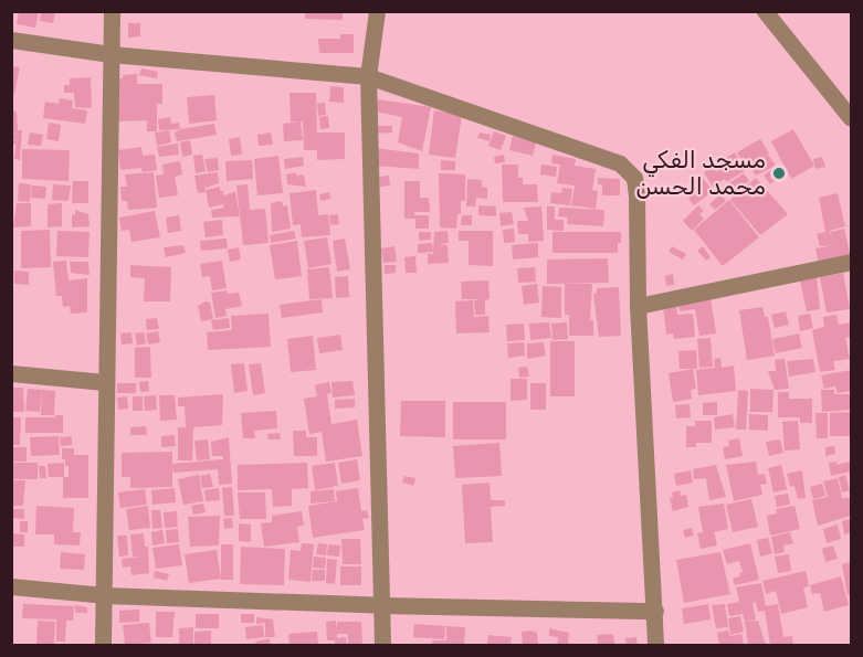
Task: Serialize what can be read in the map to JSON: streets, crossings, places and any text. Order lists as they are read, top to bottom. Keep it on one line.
{"places":["مسجد الفكي محمد الحسن"]}
